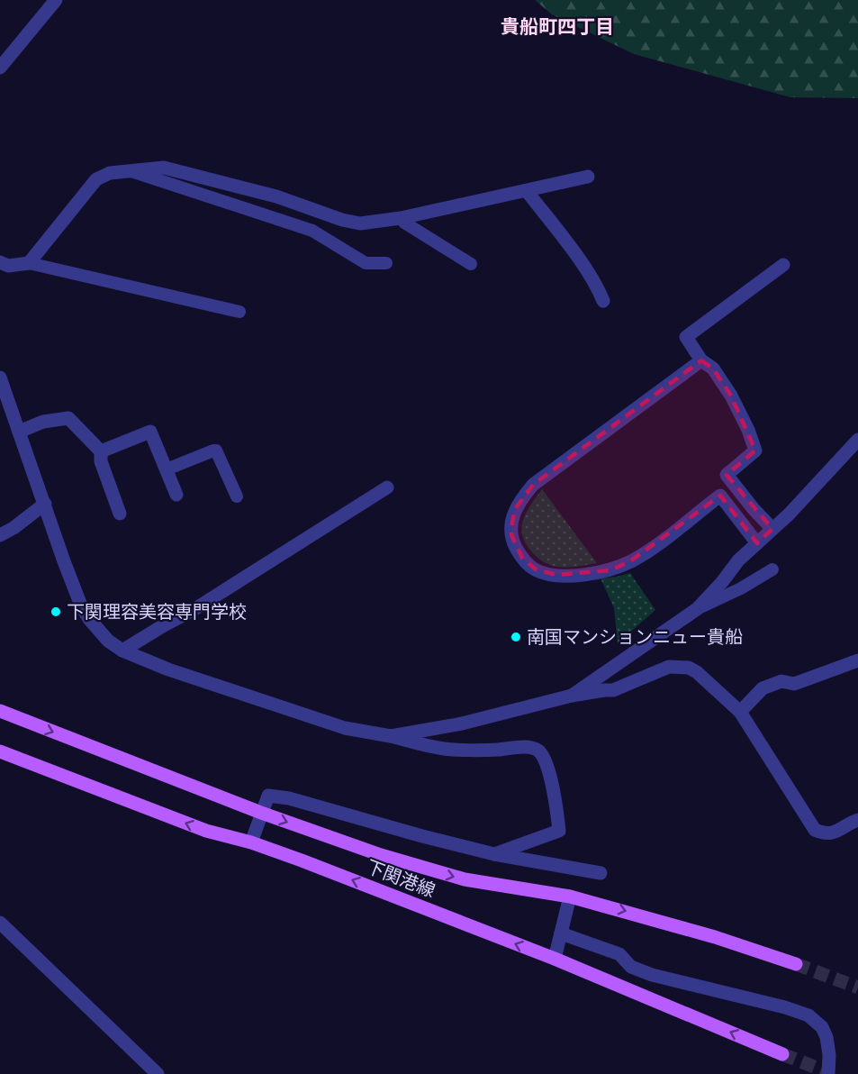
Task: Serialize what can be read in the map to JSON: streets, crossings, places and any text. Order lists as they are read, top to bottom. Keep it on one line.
{"streets":{"main road":["下関港線"]},"districts":["貴船町四丁目"],"places":["下関理容美容専門学校","南国マンションニュー貴船"]}
